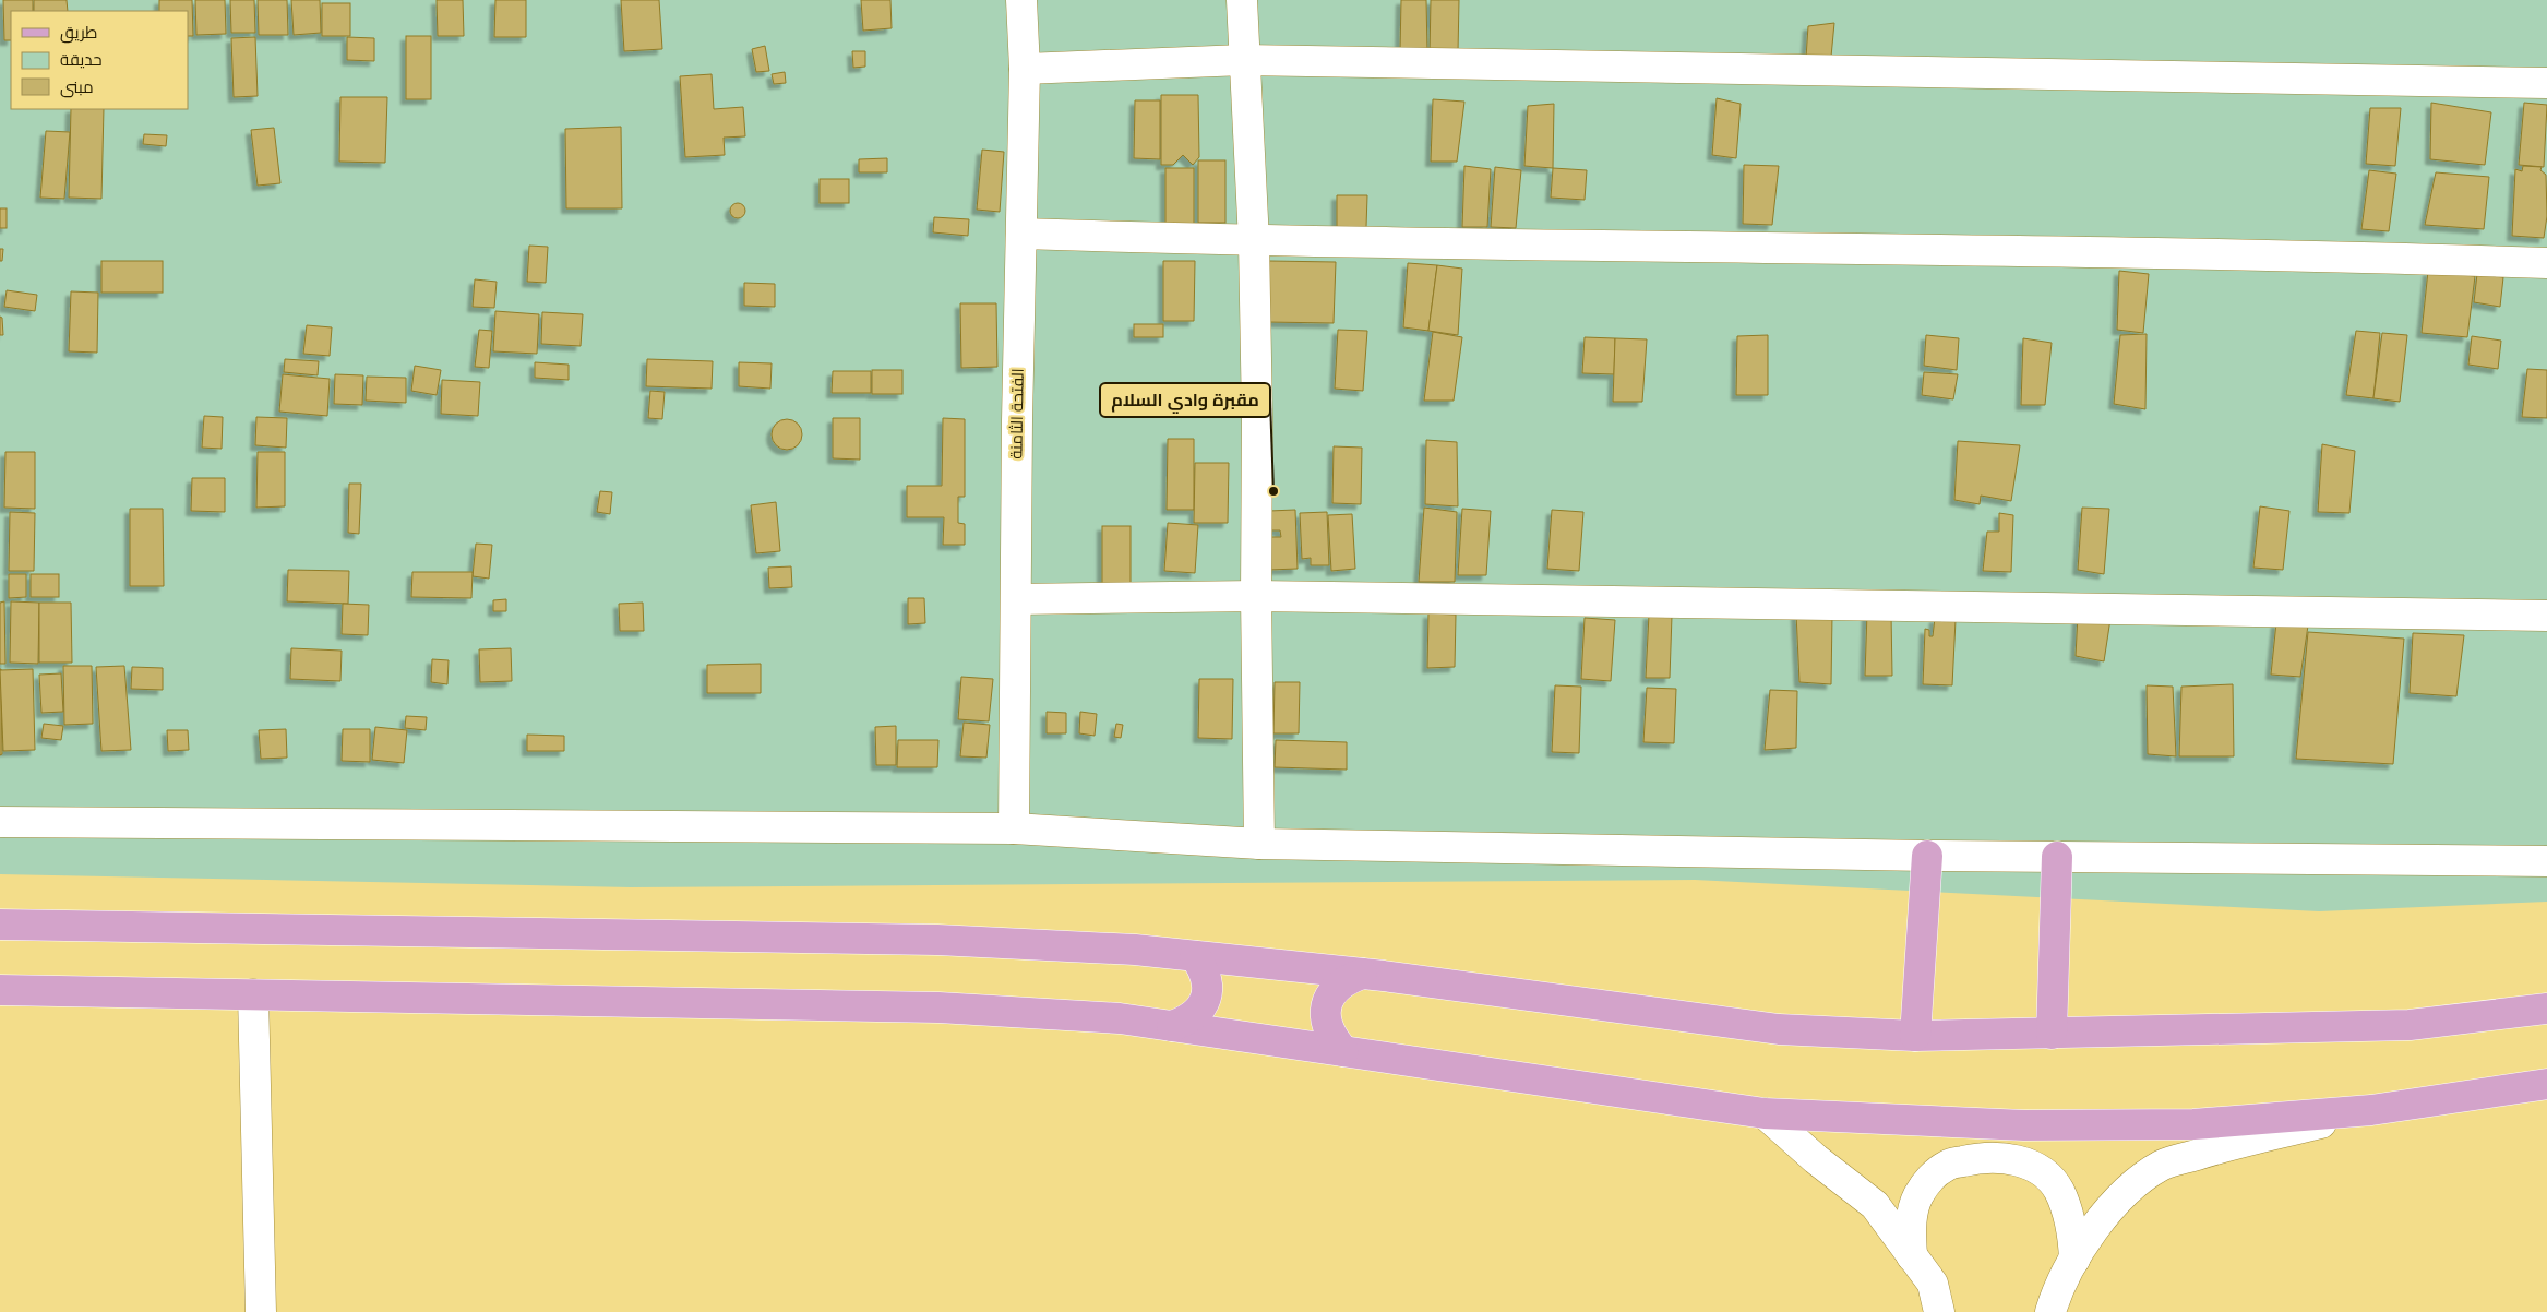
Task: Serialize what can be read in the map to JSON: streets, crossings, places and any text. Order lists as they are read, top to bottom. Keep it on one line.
{"streets":{"street":["الفتحة الثامنة"]},"places":["مقبرة وادي السلام"],"legend":["طريق","حديقة","مبنى"]}
